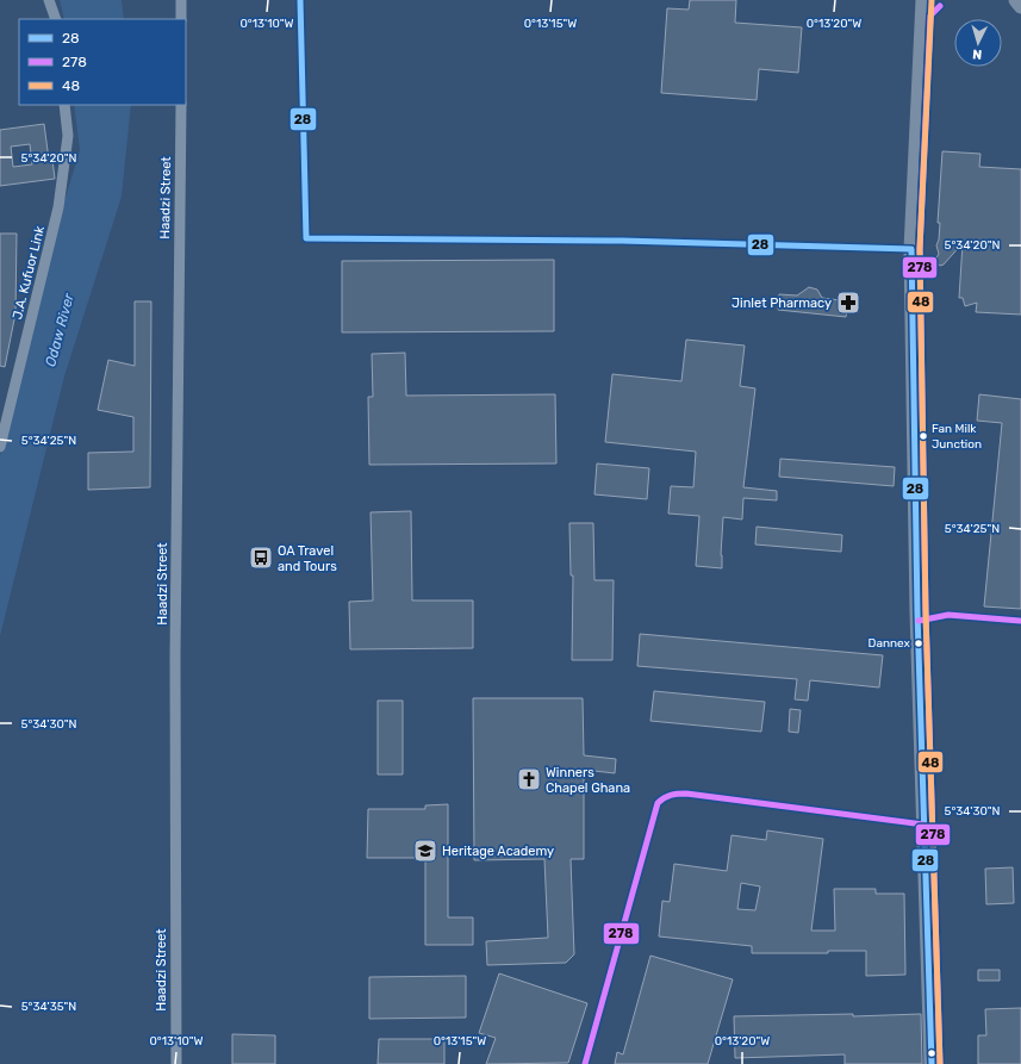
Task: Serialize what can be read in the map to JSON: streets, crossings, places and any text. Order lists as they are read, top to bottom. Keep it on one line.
{"streets":{"street":["Haadzi Street","J.A. Kufuor Link"]},"water":["Odaw River"],"places":{"pharmacy":["Jinlet Pharmacy"],"other":["Fan Milk Junction","Dannex"],"bus stop":["OA Travel and Tours"],"church":["Winners Chapel Ghana"],"school or university":["Heritage Academy"]},"lines":["transit line 28","transit line 48","transit line 278"],"legend":["28","278","48"],"north":"bottom","coordinates":["0°13'10\"W","0°13'15\"W","0°13'20\"W","5°34'20\"N","5°34'25\"N","5°34'30\"N","5°34'35\"N"]}
